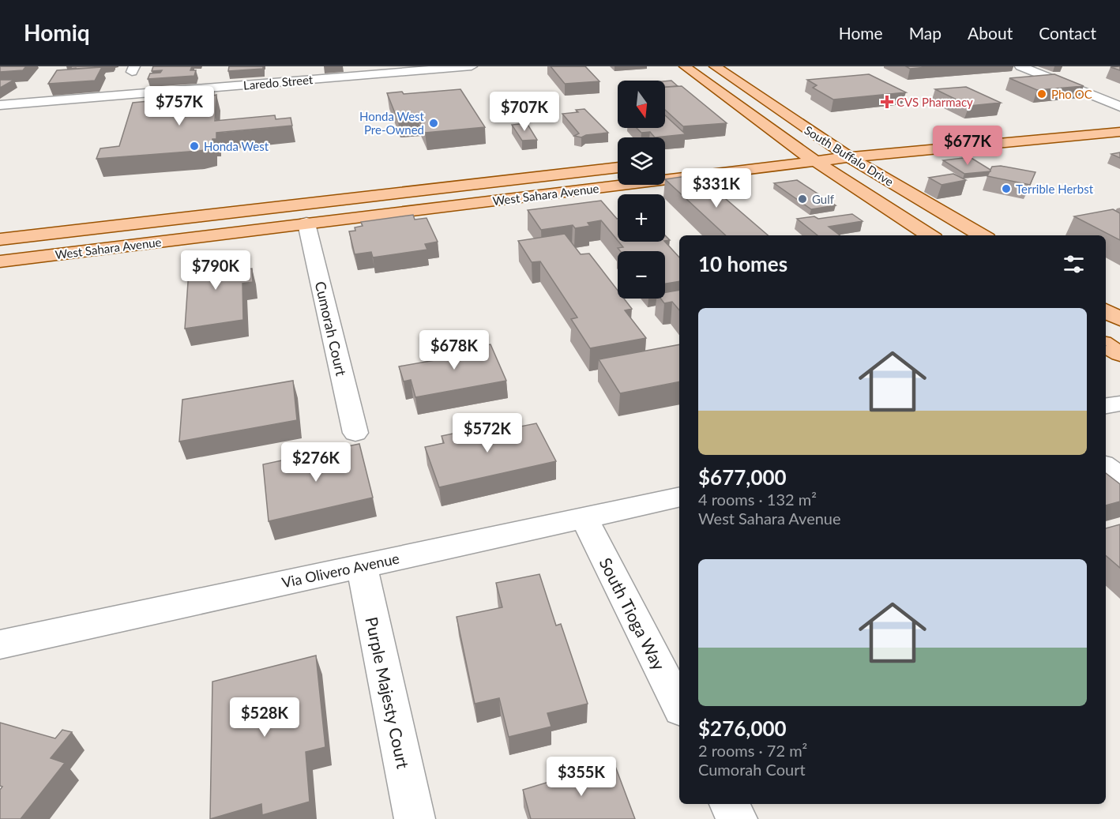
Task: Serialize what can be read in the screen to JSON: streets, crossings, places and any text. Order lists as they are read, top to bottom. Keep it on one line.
{"streets":{"main road":["South Buffalo Drive","West Sahara Avenue"],"street":["Laredo Street","Cumorah Court","Via Olivero Avenue","South Tioga Way","Purple Majesty Court"]},"crossings":[["South Buffalo Drive","West Sahara Avenue"],["West Sahara Avenue","Cumorah Court"],["Via Olivero Avenue","South Tioga Way"],["Via Olivero Avenue","Purple Majesty Court"]],"places":{"other":["Pho OC","Honda West Pre-Owned","Honda West","Terrible Herbst","Gulf"],"health":["CVS Pharmacy"]},"north":"bottom","page":{"header":"Homiq","nav":["Home","Map","About","Contact"],"map_buttons":["+","−"],"price":["$757K","$707K","$677K","$331K","$790K","$678K","$572K","$276K","$528K","$355K"],"heading":"10 homes","list":[{"name":"$677,000","note":"4 rooms · 132 m² · West Sahara Avenue"},{"name":"$276,000","note":"2 rooms · 72 m² · Cumorah Court"}]}}
